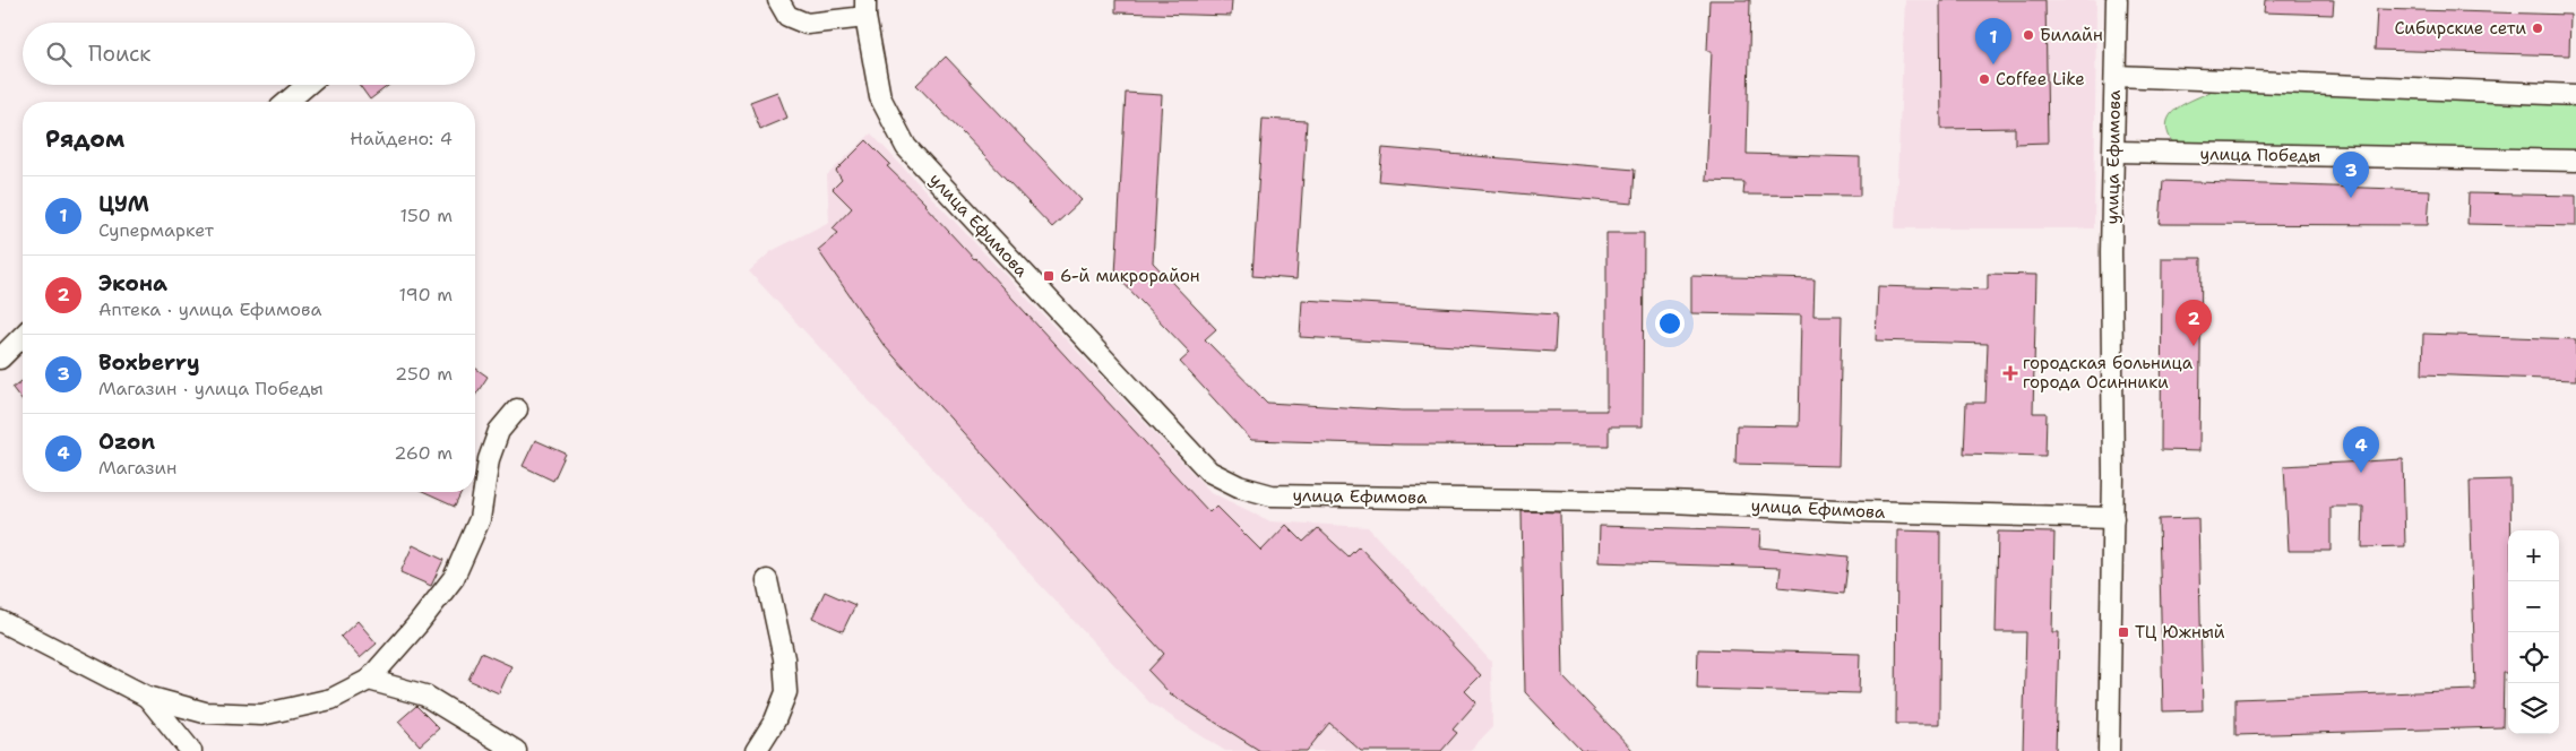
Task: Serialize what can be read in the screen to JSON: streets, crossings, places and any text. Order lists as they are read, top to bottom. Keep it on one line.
{"streets":{"street":["улица Победы","улица Ефимова"]},"crossings":[["улица Победы","улица Ефимова"]],"places":{"other":["Сибирские сети","Билайн","Coffee Like"],"transit":["6-й микрорайон","ТЦ Южный"],"health":["городская больница города Осинники"]},"page":{"pins":["1","3","2","4"],"search":"Поиск","heading":["Рядом","Найдено: 4"],"list":[{"mark":"1","name":"ЦУМ","note":"Супермаркет","value":"150 m"},{"mark":"2","name":"Экона","note":"Аптека · улица Ефимова","value":"190 m"},{"mark":"3","name":"Boxberry","note":"Магазин · улица Победы","value":"250 m"},{"mark":"4","name":"Ozon","note":"Магазин","value":"260 m"}],"map_buttons":["+","−"]}}
